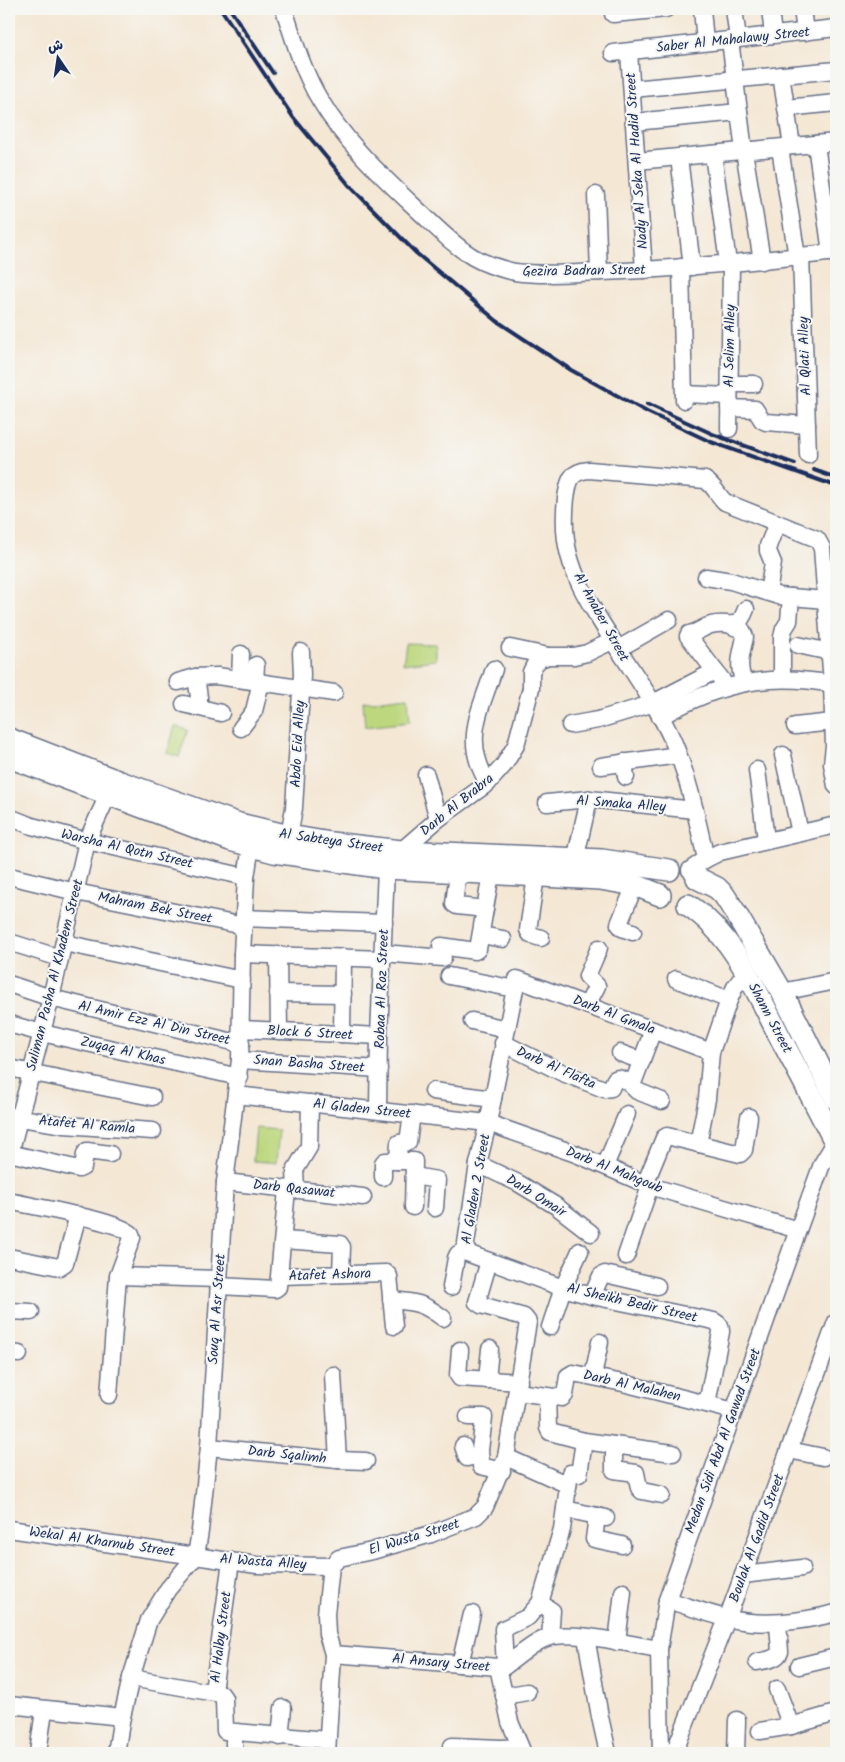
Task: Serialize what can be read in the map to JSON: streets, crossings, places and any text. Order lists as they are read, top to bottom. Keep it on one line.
{"streets":{"main road":["Al Sabteya Street","Shann Street"],"street":["Saber Al Mahalawy Street","Nady Al Seka Al Hadid Street","Gezira Badran Street","Al Selim Alley","Al Qlati Alley","Al Anaber Street","Abdo Eid Alley","Al Smaka Alley","Darb Al Brabra","Warsha Al Qotn Street","Mahram Bek Street","Suliman Pasha Al Khadem Street","Robaa Al Roz Street","Darb Al Gmala","Al Amir Ezz Al Din Street","Block 6 Street","Zuqaq Al Khas","Snan Basha Street","Darb Al Flafta","Al Gladen Street","Atafet Al Ramla","Darb Al Mahgoub","Darb Qasawat","Al Gladen 2 Street","Darb Omair","Atafet Ashora","Al Sheikh Bedir Street","Souq Al Asr Street","Darb Al Malahen","Medan Sidi Abd Al Gawad Street","Darb Sqalimh","El Wusta Street","Boulak Al Gadid Street","Wekal Al Kharnub Street","Al Wasta Alley","Al Halby Street","Al Ansary Street"]},"crossings":[["Saber Al Mahalawy Street","Nady Al Seka Al Hadid Street"],["Nady Al Seka Al Hadid Street","Gezira Badran Street"],["Gezira Badran Street","Al Selim Alley"],["Gezira Badran Street","Al Qlati Alley"],["Al Anaber Street","Al Smaka Alley"],["Al Anaber Street","Al Sabteya Street"],["Al Anaber Street","Shann Street"],["Abdo Eid Alley","Al Sabteya Street"],["Darb Al Brabra","Al Sabteya Street"],["Al Sabteya Street","Suliman Pasha Al Khadem Street"],["Al Sabteya Street","Robaa Al Roz Street"],["Al Sabteya Street","Shann Street"],["Al Sabteya Street","Souq Al Asr Street"],["Warsha Al Qotn Street","Suliman Pasha Al Khadem Street"],["Warsha Al Qotn Street","Souq Al Asr Street"],["Mahram Bek Street","Suliman Pasha Al Khadem Street"],["Mahram Bek Street","Robaa Al Roz Street"],["Mahram Bek Street","Souq Al Asr Street"],["Suliman Pasha Al Khadem Street","Al Amir Ezz Al Din Street"],["Suliman Pasha Al Khadem Street","Zuqaq Al Khas"],["Suliman Pasha Al Khadem Street","Atafet Al Ramla"],["Robaa Al Roz Street","Block 6 Street"],["Robaa Al Roz Street","Snan Basha Street"],["Robaa Al Roz Street","Al Gladen Street"],["Darb Al Gmala","Al Gladen 2 Street"],["Shann Street","Medan Sidi Abd Al Gawad Street"],["Al Amir Ezz Al Din Street","Block 6 Street"],["Al Amir Ezz Al Din Street","Souq Al Asr Street"],["Block 6 Street","Souq Al Asr Street"],["Zuqaq Al Khas","Souq Al Asr Street"],["Snan Basha Street","Souq Al Asr Street"],["Darb Al Flafta","Al Gladen 2 Street"],["Al Gladen Street","Darb Al Mahgoub"],["Al Gladen Street","Al Gladen 2 Street"],["Al Gladen Street","Souq Al Asr Street"],["Darb Al Mahgoub","Al Gladen 2 Street"],["Darb Al Mahgoub","Medan Sidi Abd Al Gawad Street"],["Darb Qasawat","Souq Al Asr Street"],["Al Gladen 2 Street","Darb Omair"],["Al Gladen 2 Street","Al Sheikh Bedir Street"],["Al Sheikh Bedir Street","Darb Al Malahen"],["Al Sheikh Bedir Street","El Wusta Street"],["Souq Al Asr Street","Darb Sqalimh"],["Souq Al Asr Street","Wekal Al Kharnub Street"],["Souq Al Asr Street","Al Wasta Alley"],["Darb Al Malahen","Medan Sidi Abd Al Gawad Street"],["Medan Sidi Abd Al Gawad Street","Al Ansary Street"],["El Wusta Street","Al Wasta Alley"],["Wekal Al Kharnub Street","Al Wasta Alley"],["Al Wasta Alley","Al Halby Street"]],"north":"top"}
